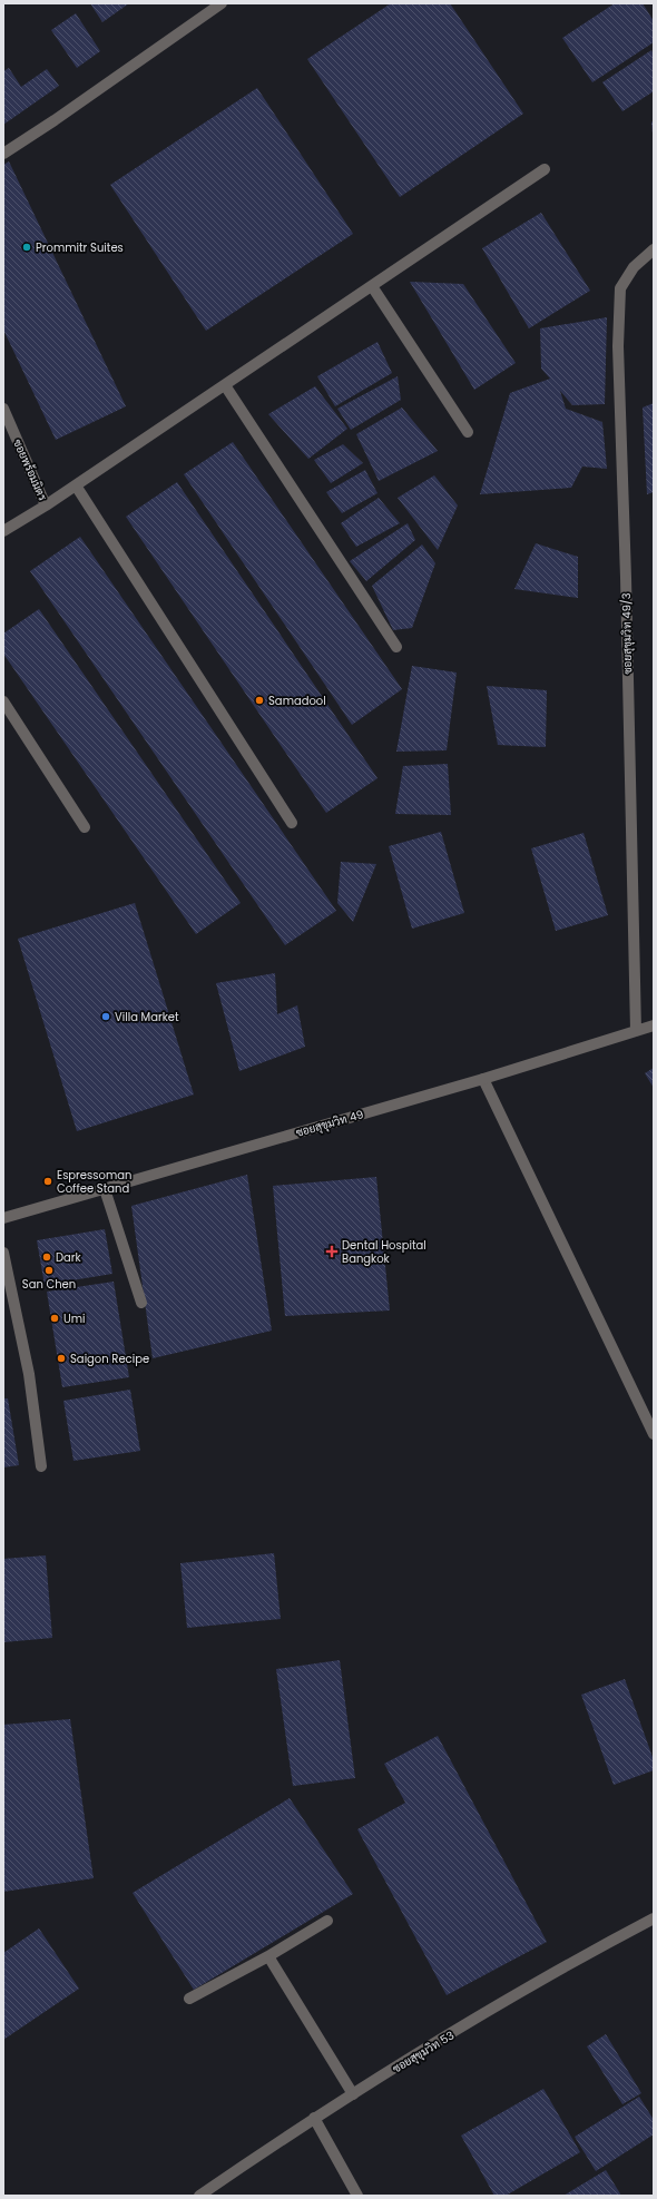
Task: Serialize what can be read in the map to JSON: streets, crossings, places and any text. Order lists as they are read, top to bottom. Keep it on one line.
{"streets":{"street":["ซอยพร้อมมิตร","ซอยสุขุมวิท 49/3","ซอยสุขุมวิท 49","ซอยสุขุมวิท 53"]},"crossings":[["ซอยสุขุมวิท 49/3","ซอยสุขุมวิท 49"]],"places":{"other":["Prommitr Suites","Samadool","Villa Market","Espressoman Coffee Stand","Dark","San Chen","Umi","Saigon Recipe"],"health":["Dental Hospital Bangkok"]}}
